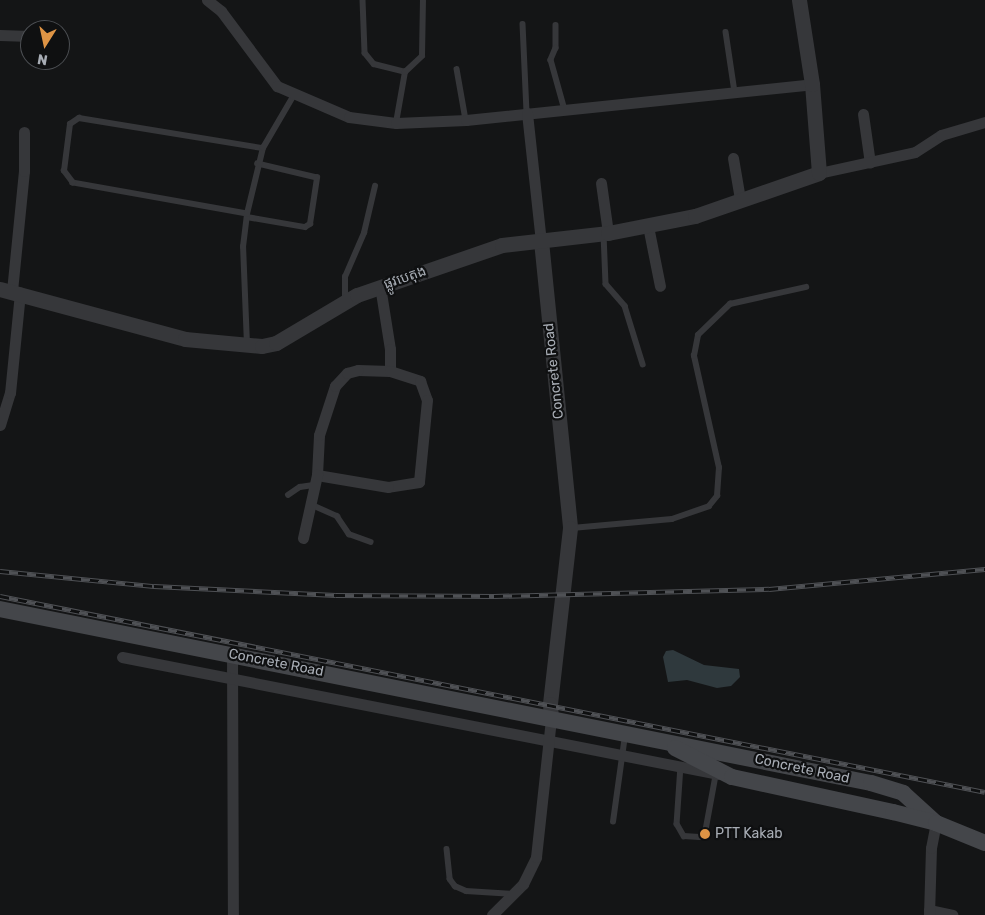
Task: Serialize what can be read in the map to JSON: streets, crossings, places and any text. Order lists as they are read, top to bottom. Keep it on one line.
{"streets":{"main road":["Concrete Road"],"street":["ផ្លូវបេតុង"]},"crossings":[["ផ្លូវបេតុង","Concrete Road"]],"places":["PTT Kakab"],"north":"bottom"}
